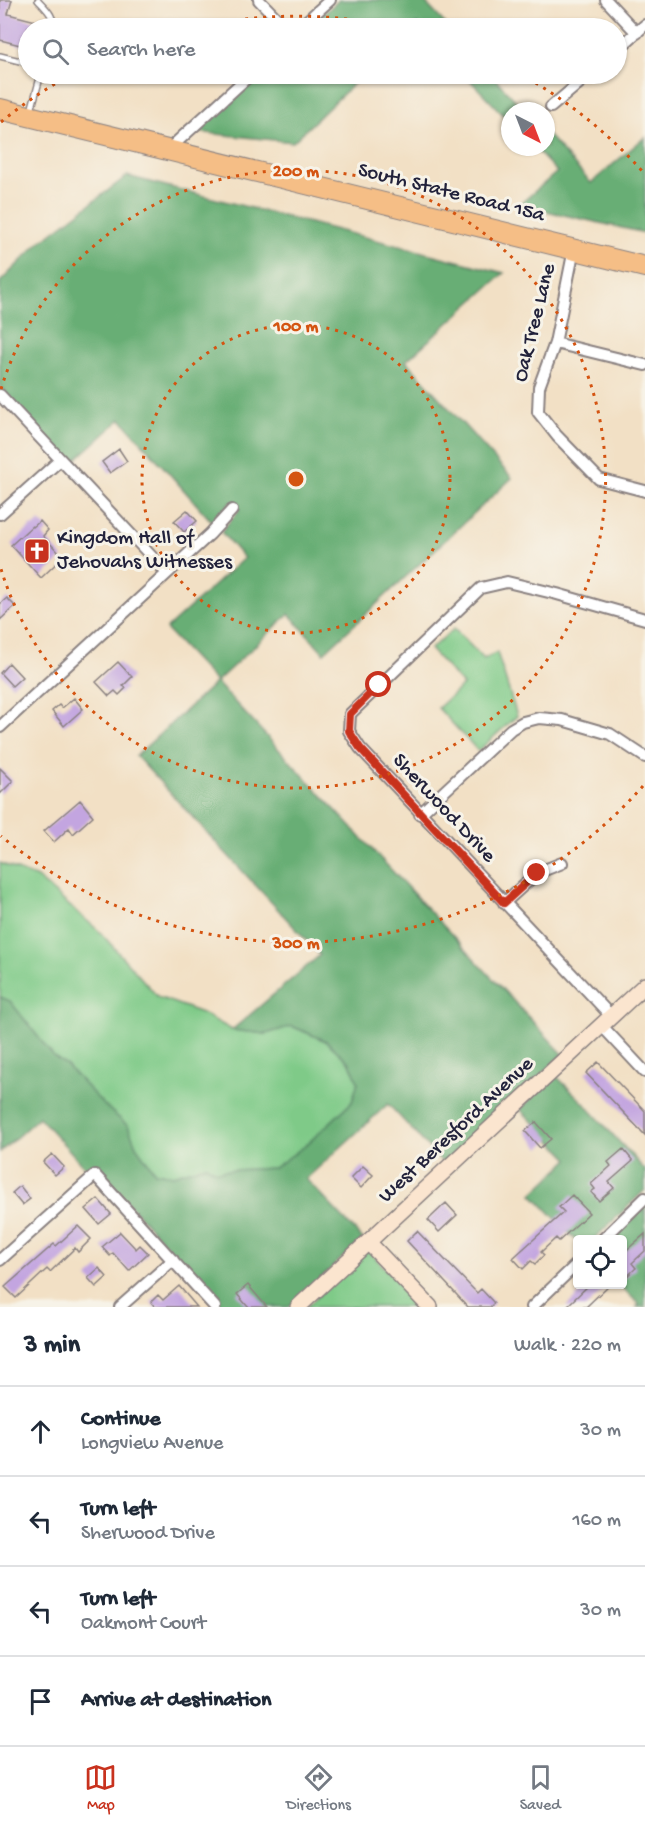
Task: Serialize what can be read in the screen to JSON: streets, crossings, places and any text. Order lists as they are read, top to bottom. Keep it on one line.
{"streets":{"highway":["South State Road 15a"],"street":["Oak Tree Lane","Sherwood Drive","West Beresford Avenue"]},"crossings":[["South State Road 15a","Oak Tree Lane"],["Sherwood Drive","West Beresford Avenue"]],"places":{"church":["Kingdom Hall of Jehovahs Witnesses"]},"north":"bottom right","page":{"search":"Search here","heading":["3 min","Walk · 220 m"],"list":[["Continue","Longview Avenue","30 m"],["Turn left","Sherwood Drive","160 m"],["Turn left","Oakmont Court","30 m"],"Arrive at destination"],"nav":["Map","Directions","Saved"]},"rings":["200 m","100 m","300 m"]}
